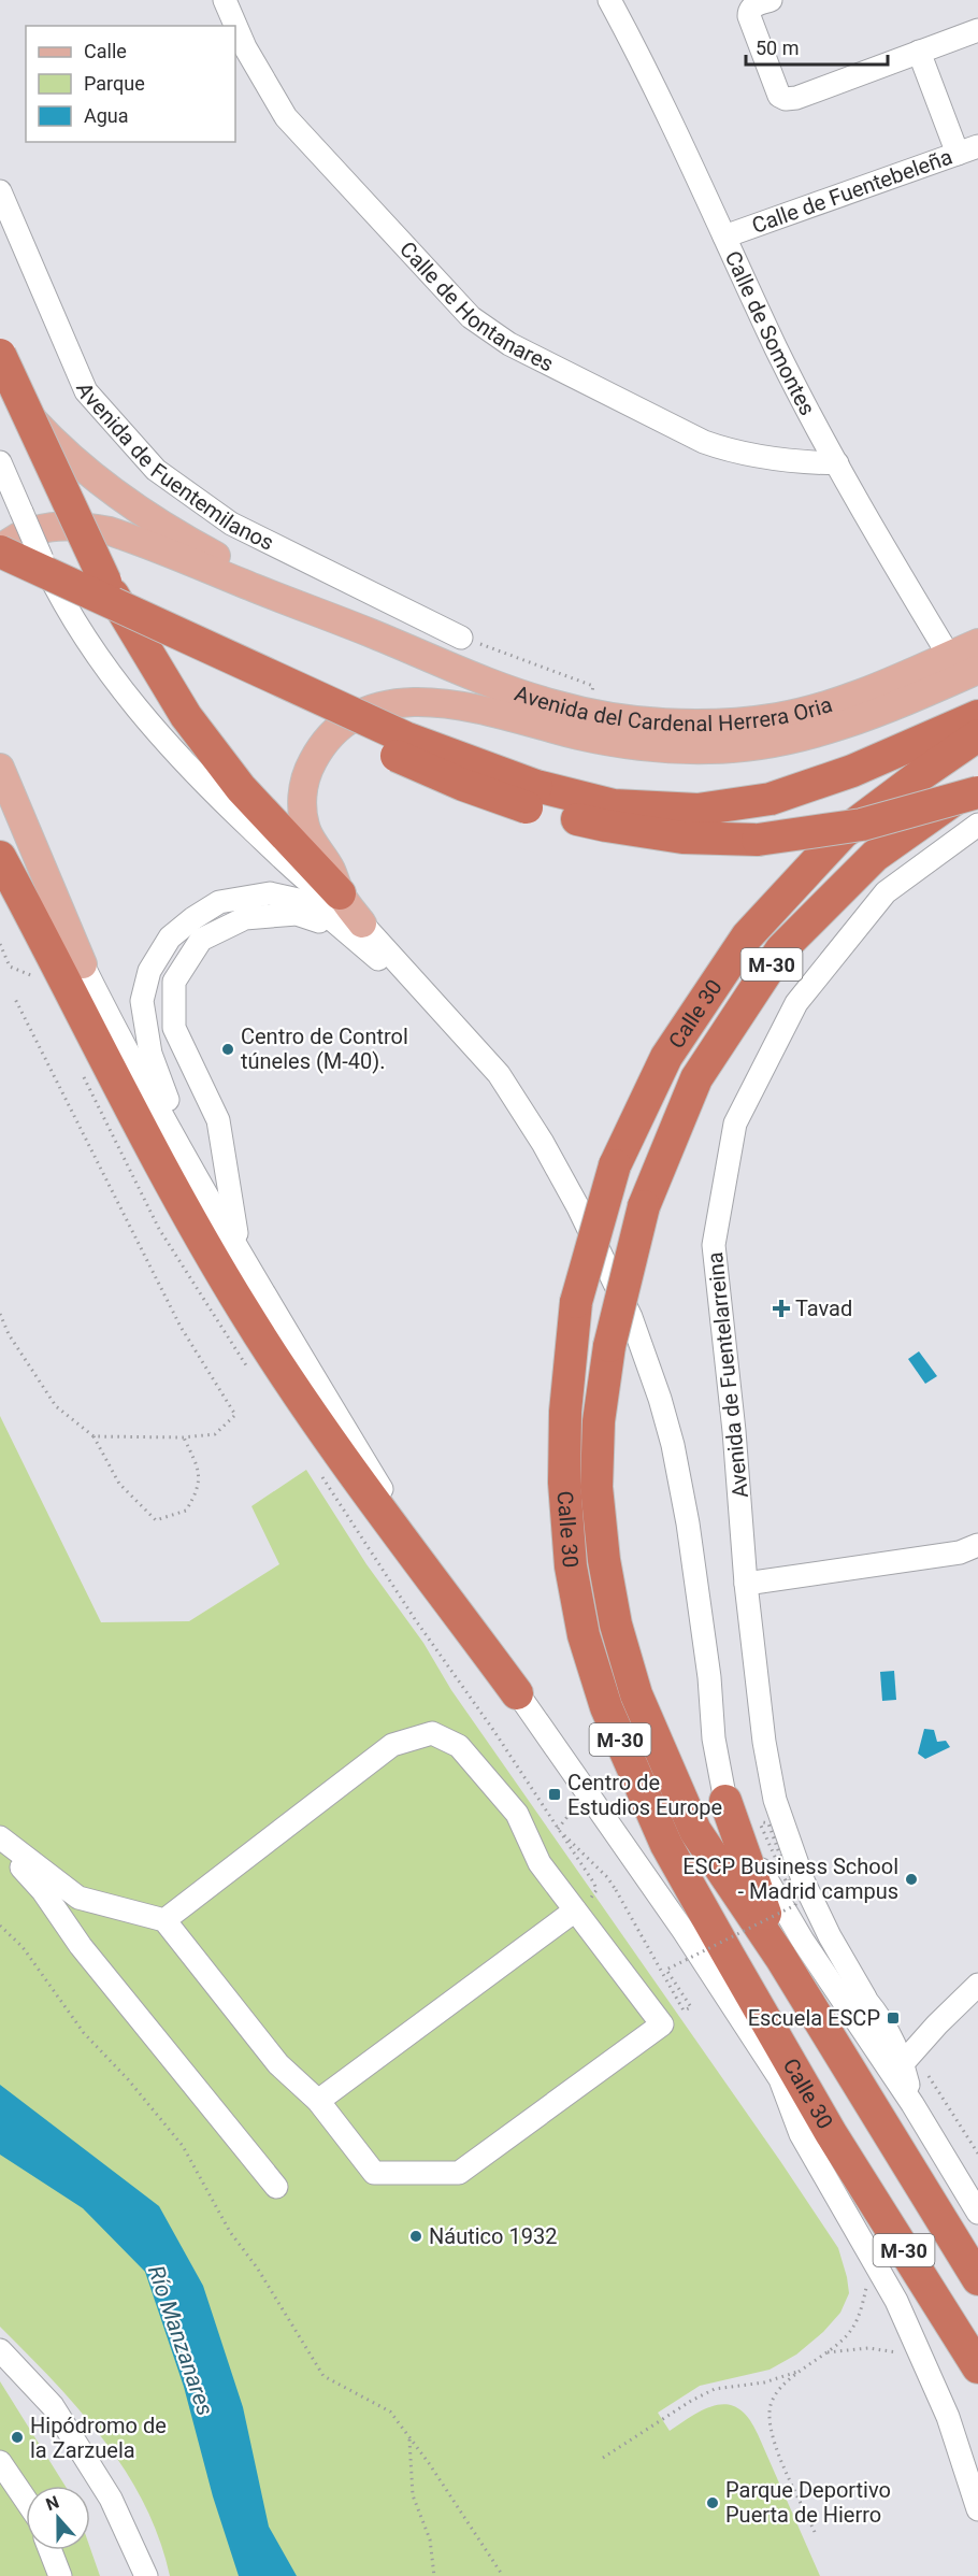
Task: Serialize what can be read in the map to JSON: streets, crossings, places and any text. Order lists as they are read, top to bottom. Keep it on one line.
{"streets":{"highway":["M-30","Calle 30"],"main road":["Avenida del Cardenal Herrera Oria"],"street":["Calle de Fuentebeleña","Calle de Hontanares","Calle de Somontes","Avenida de Fuentemilanos","Avenida de Fuentelarreina"]},"crossings":[["Calle de Fuentebeleña","Calle de Somontes"],["Calle de Hontanares","Calle de Somontes"],["Calle de Somontes","Avenida del Cardenal Herrera Oria"]],"water":["Río Manzanares"],"places":{"other":["Centro de Control túneles (M-40).","ESCP Business School - Madrid campus","Náutico 1932","Hipódromo de la Zarzuela","Parque Deportivo Puerta de Hierro"],"health":["Tavad"],"transit":["Centro de Estudios Europe","Escuela ESCP"]},"legend":["Calle","Parque","Agua"],"scale_bar":"50 m","north":"top"}
